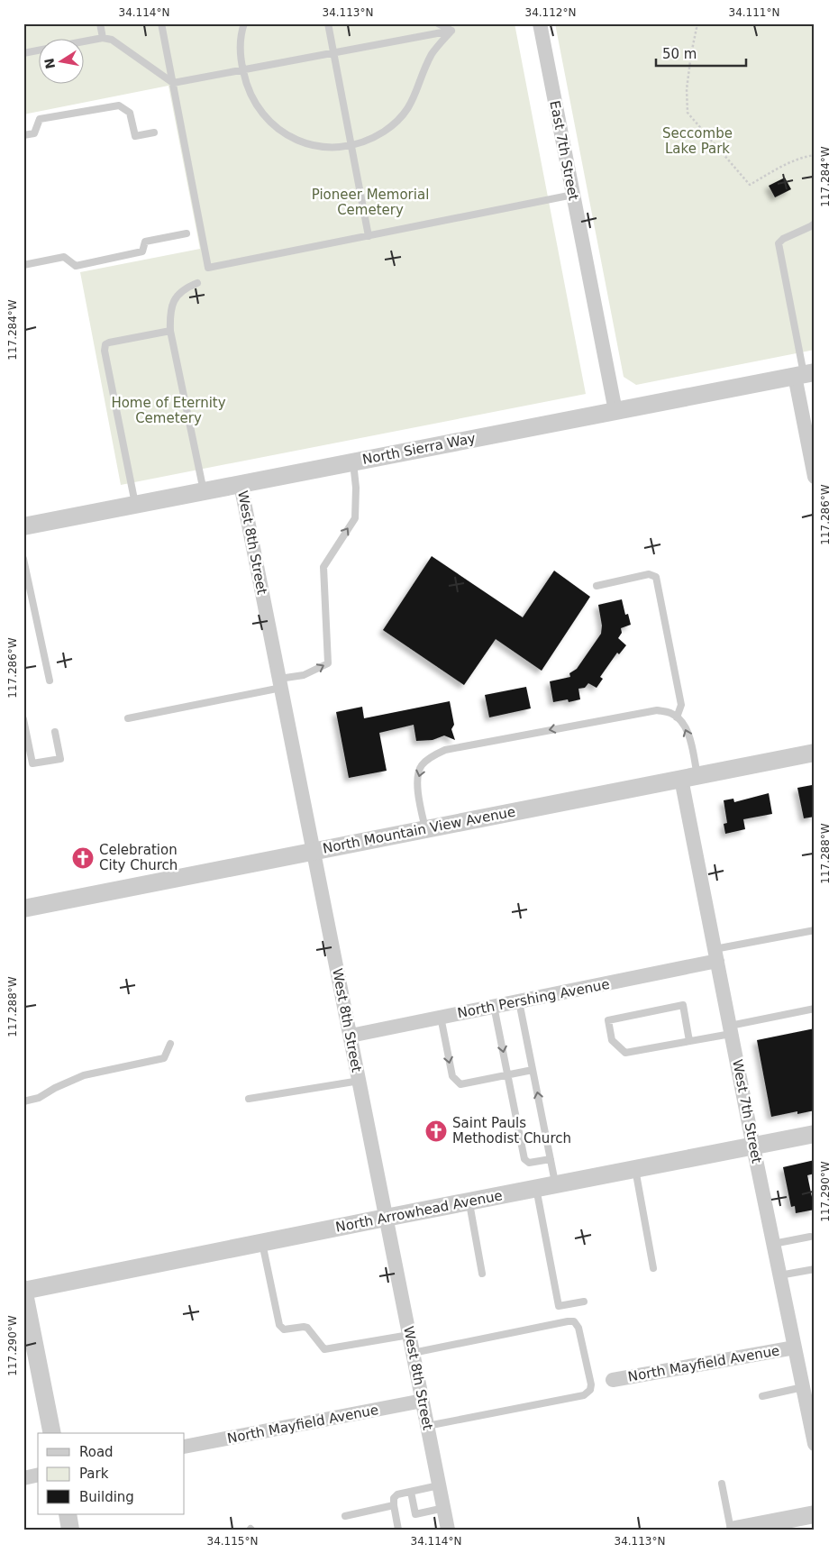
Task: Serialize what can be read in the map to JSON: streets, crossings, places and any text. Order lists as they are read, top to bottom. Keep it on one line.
{"streets":{"street":["East 7th Street","North Sierra Way","West 8th Street","North Mountain View Avenue","North Pershing Avenue","West 7th Street","North Arrowhead Avenue","North Mayfield Avenue"]},"crossings":[["East 7th Street","North Sierra Way"],["North Sierra Way","West 8th Street"],["West 8th Street","North Mountain View Avenue"],["West 8th Street","North Pershing Avenue"],["West 8th Street","North Arrowhead Avenue"],["West 8th Street","North Mayfield Avenue"],["North Mountain View Avenue","West 7th Street"],["North Pershing Avenue","West 7th Street"],["West 7th Street","North Arrowhead Avenue"],["West 7th Street","North Mayfield Avenue"]],"parks":["Seccombe Lake Park","Pioneer Memorial Cemetery","Home of Eternity Cemetery"],"places":{"church":["Celebration City Church","Saint Pauls Methodist Church"]},"legend":["Road","Park","Building"],"scale_bar":"50 m","north":"left","coordinates":["34.114°N","34.113°N","34.112°N","34.111°N","117.284°W","117.286°W","117.288°W","117.290°W","34.115°N"]}
